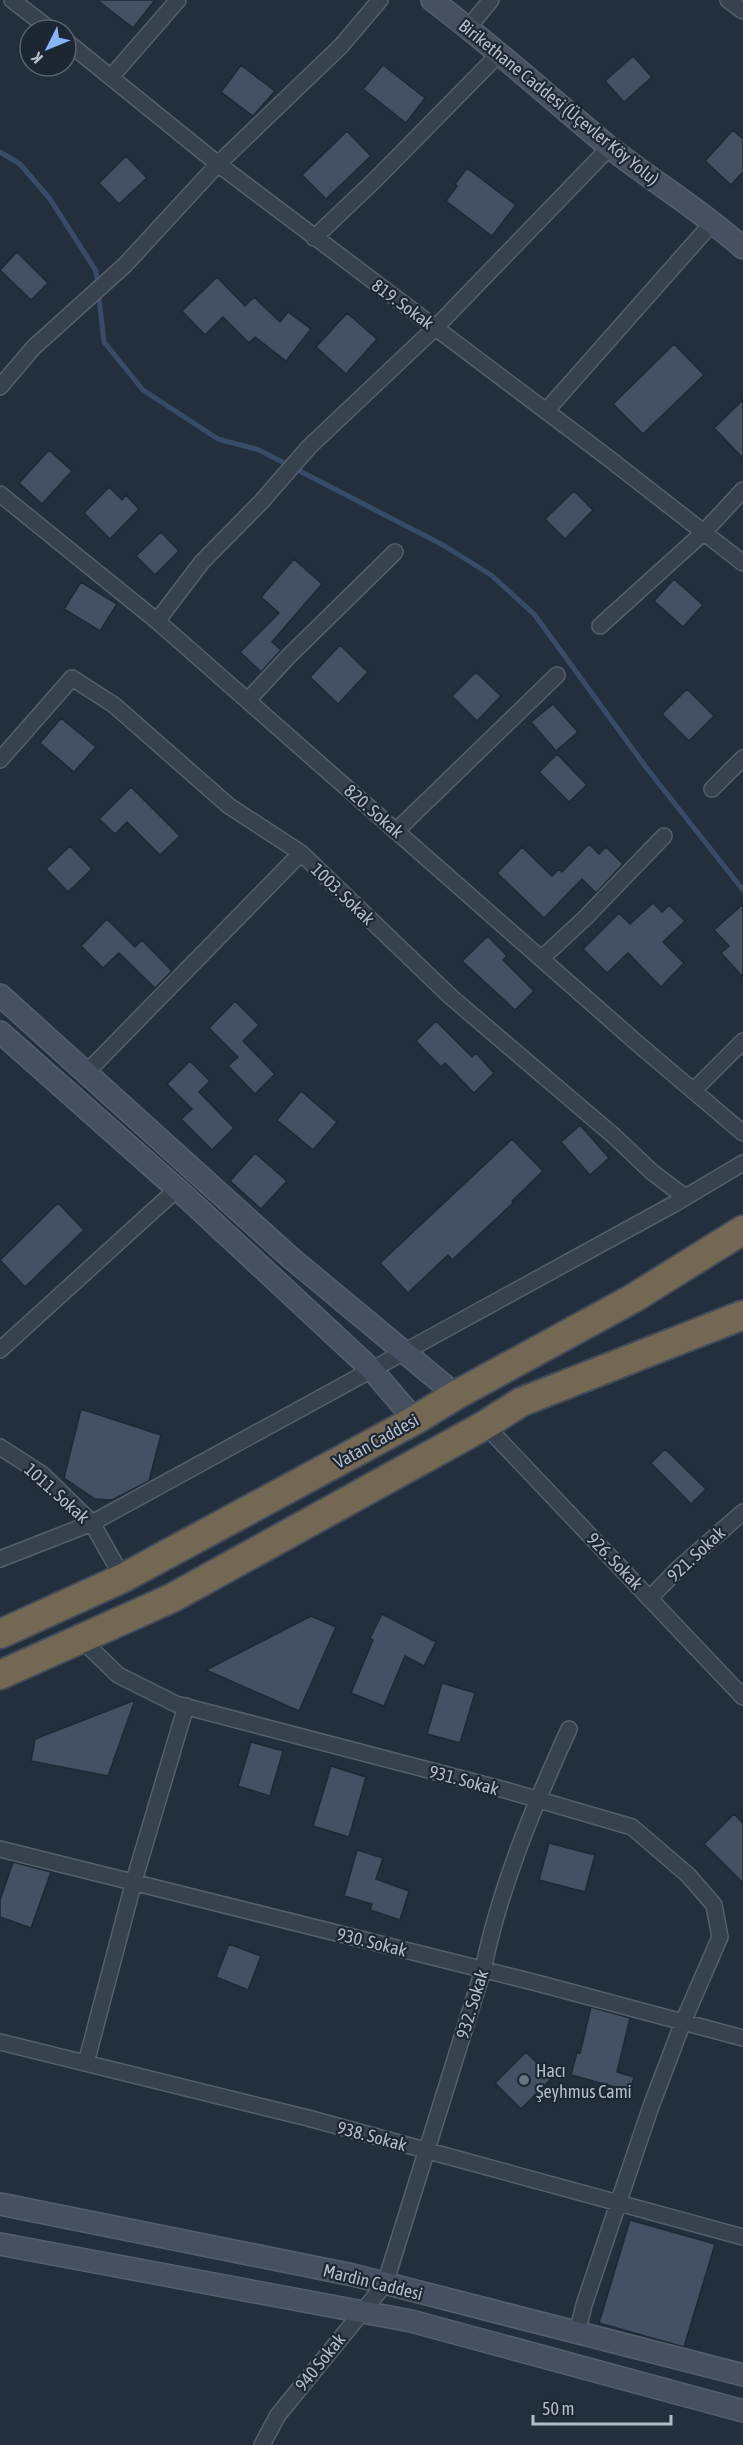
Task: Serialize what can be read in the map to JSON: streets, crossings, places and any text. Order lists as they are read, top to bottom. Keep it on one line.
{"streets":{"highway":["Vatan Caddesi"],"street":["Birikethane Caddesi (Üçevler Köy Yolu)","819. Sokak","820. Sokak","1003. Sokak","1011. Sokak","921. Sokak","926. Sokak","931. Sokak","930. Sokak","932. Sokak","938. Sokak","Mardin Caddesi","940 Sokak"]},"crossings":[["Vatan Caddesi","1011. Sokak"],["921. Sokak","926. Sokak"],["931. Sokak","930. Sokak"],["931. Sokak","932. Sokak"],["931. Sokak","938. Sokak"],["931. Sokak","Mardin Caddesi"],["930. Sokak","932. Sokak"],["932. Sokak","938. Sokak"],["932. Sokak","Mardin Caddesi"],["932. Sokak","940 Sokak"],["Mardin Caddesi","940 Sokak"]],"places":["Hacı Şeyhmus Cami"],"scale_bar":"50 m","north":"bottom left"}
